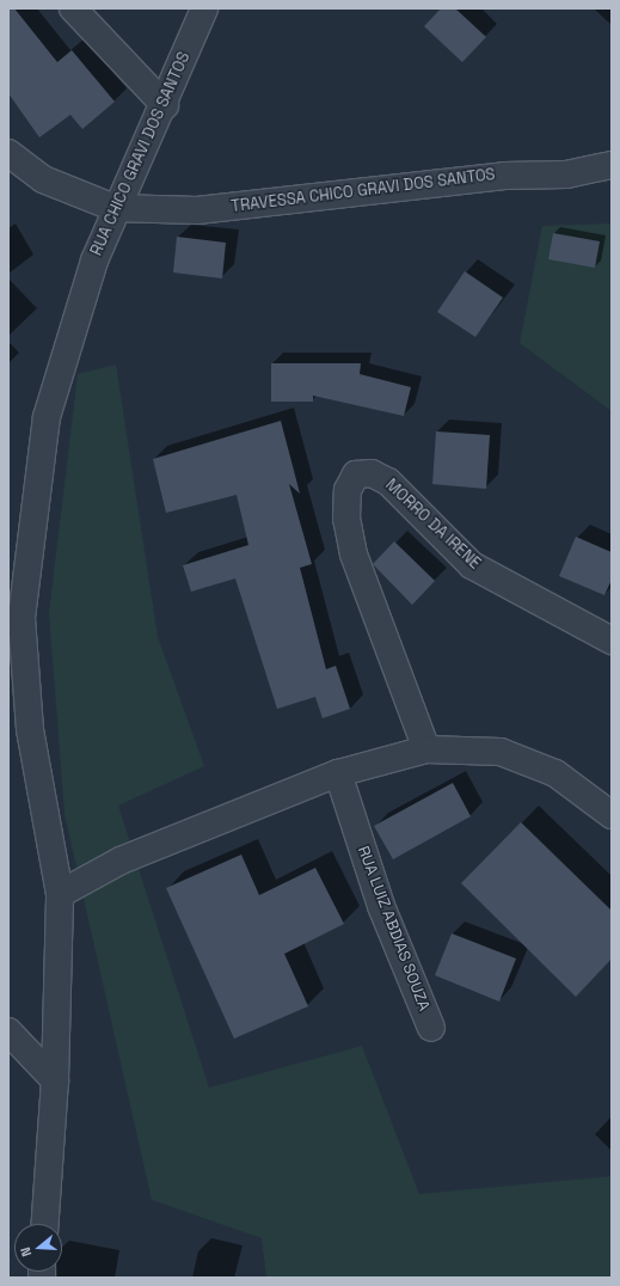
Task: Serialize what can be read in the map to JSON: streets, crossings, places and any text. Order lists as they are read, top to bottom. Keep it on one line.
{"streets":{"street":["RUA CHICO GRAVI DOS SANTOS","TRAVESSA CHICO GRAVI DOS SANTOS","MORRO DA IRENE","RUA LUIZ ABDIAS SOUZA"]},"crossings":[["RUA CHICO GRAVI DOS SANTOS","TRAVESSA CHICO GRAVI DOS SANTOS"]],"north":"left"}
